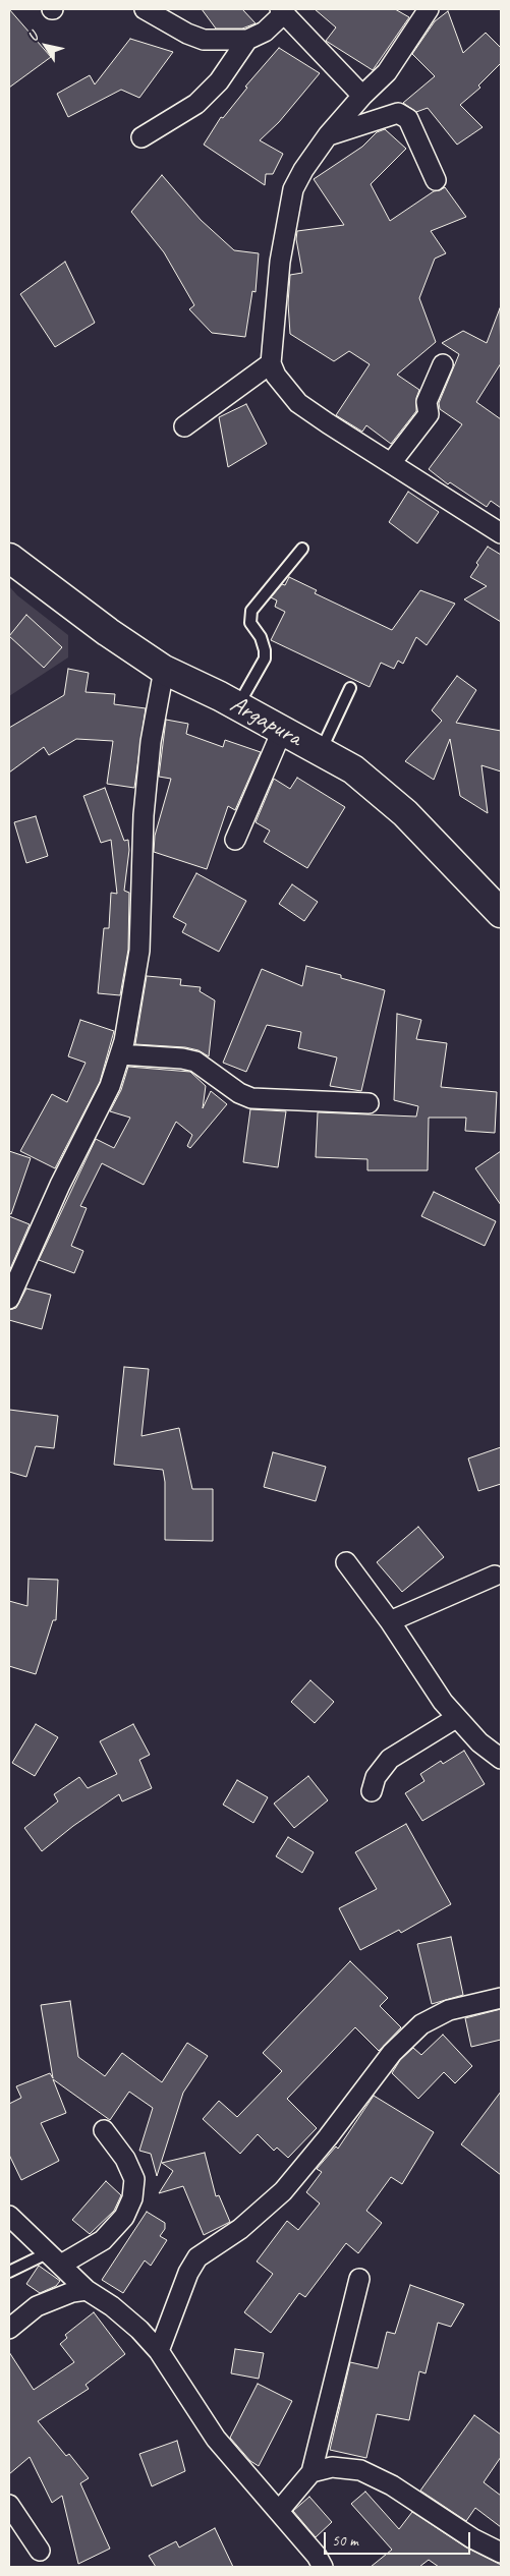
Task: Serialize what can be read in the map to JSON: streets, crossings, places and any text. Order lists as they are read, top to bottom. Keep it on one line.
{"streets":{"highway":["Argapura"]},"scale_bar":"50 m","north":"top left"}
